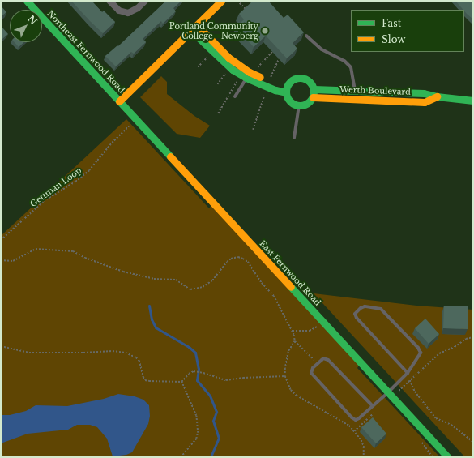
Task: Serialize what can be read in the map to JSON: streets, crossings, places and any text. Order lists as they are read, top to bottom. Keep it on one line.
{"streets":{"street":["Northeast Fernwood Road","Werth Boulevard","East Fernwood Road"],"path":["Gettman Loop"]},"crossings":[["Northeast Fernwood Road","East Fernwood Road"]],"places":["Portland Community College - Newberg"],"legend":["Fast","Slow"],"north":"top right"}
